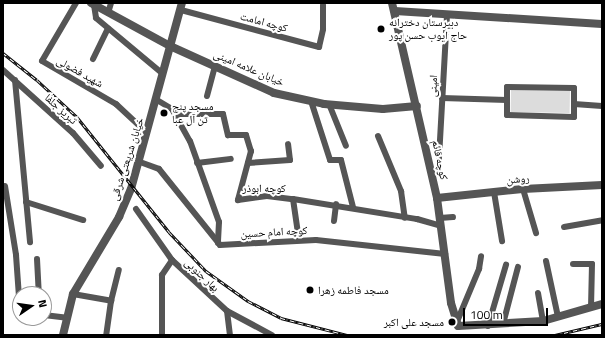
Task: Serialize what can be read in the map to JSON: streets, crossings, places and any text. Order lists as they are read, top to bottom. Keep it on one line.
{"streets":{"street":["کوچه امامت","خیابان علامه امینی","شهید فضولی","امینی","تبریز جلفا","خیابان شریعتی شرقی","کوچه قائم","روشن","کوچه ابوذر","کوچه امام حسین","بهار جنوبی"]},"crossings":[["کوچه امامت","خیابان شریعتی شرقی"],["خیابان علامه امینی","خیابان شریعتی شرقی"],["خیابان علامه امینی","کوچه قائم"],["کوچه قائم","روشن"],["کوچه قائم","کوچه ابوذر"],["کوچه قائم","کوچه امام حسین"]],"places":["دبیرستان دخترانه حاج ایوب حسن پور","مسجد پنج تن آل عبا","مسجد فاطمه زهرا","مسجد علی اکبر"],"scale_bar":"100 m","north":"right"}
